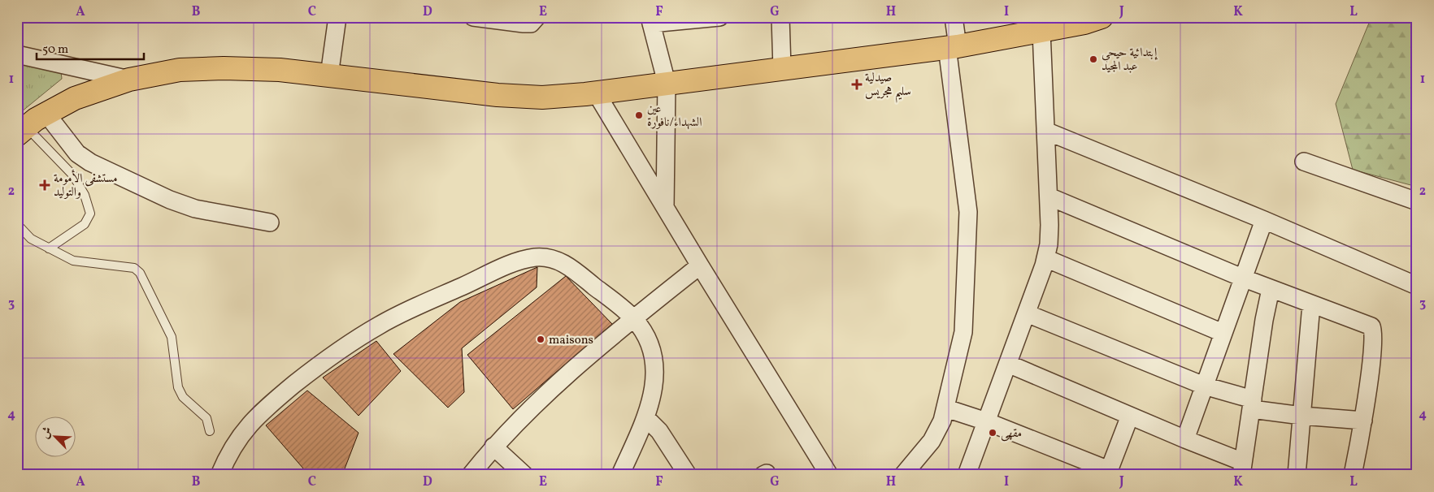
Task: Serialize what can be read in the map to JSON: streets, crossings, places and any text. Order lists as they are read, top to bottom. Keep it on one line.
{"places":{"other":["إبتدائية حيحي عبد المجيد","عين الشهداء/نافورة","maisons","مقهى"],"health":["صيدلية سليم هجريس","مستشفى الأمومة والتوليد"]},"scale_bar":"50 m","north":"top left","grid":{"columns":["A","B","C","D","E","F","G","H","I","J","K","L"],"rows":["1","2","3","4"]}}
